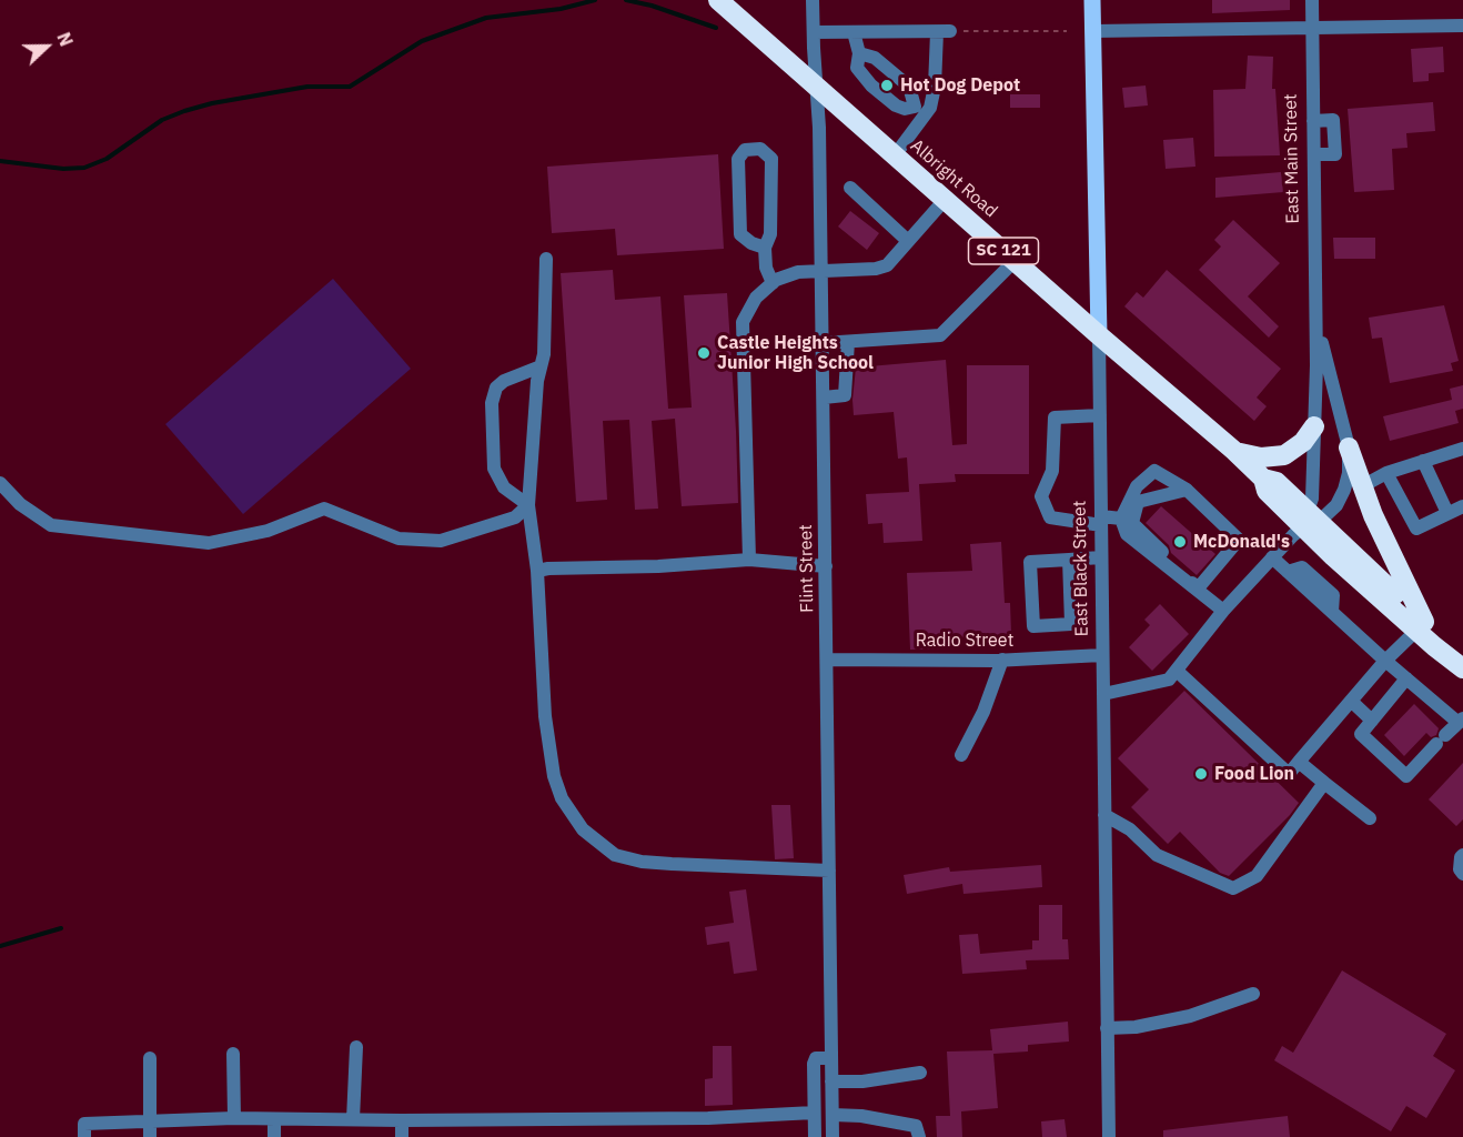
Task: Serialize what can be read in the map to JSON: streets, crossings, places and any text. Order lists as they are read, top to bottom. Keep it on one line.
{"streets":{"highway":["Albright Road","SC 121"],"main road":["East Black Street"],"street":["East Main Street","Flint Street","Radio Street"]},"crossings":[["East Main Street","Albright Road"],["Albright Road","Flint Street"],["Albright Road","East Black Street"],["Flint Street","Radio Street"],["East Black Street","Radio Street"]],"places":["Hot Dog Depot","Castle Heights Junior High School","McDonald's","Food Lion"],"north":"right"}
